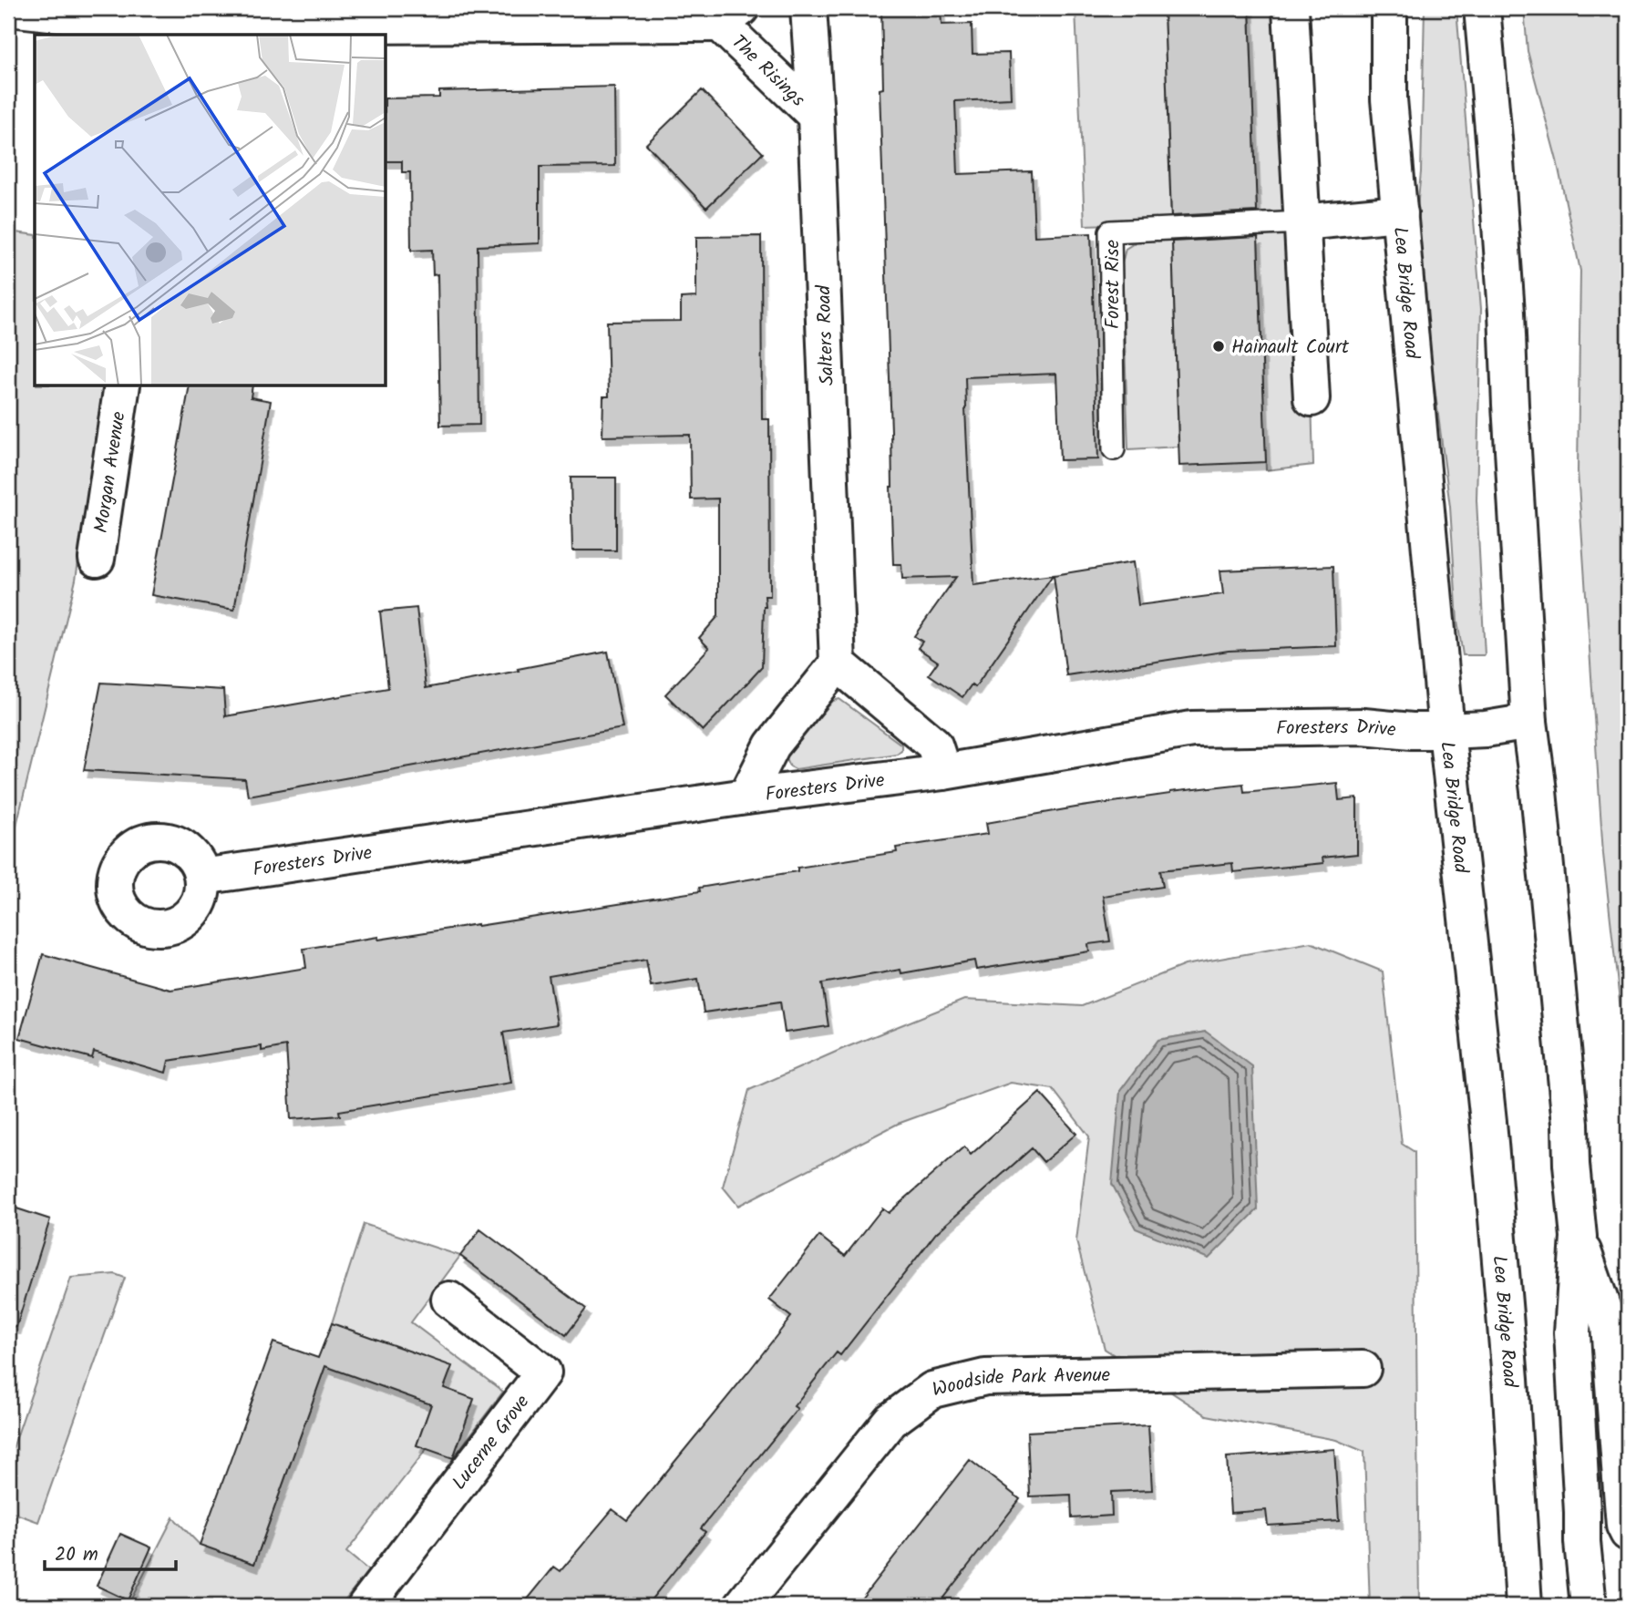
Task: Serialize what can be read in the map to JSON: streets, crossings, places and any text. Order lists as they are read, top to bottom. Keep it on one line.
{"streets":{"street":["The Risings","Forest Rise","Lea Bridge Road","Salters Road","Morgan Avenue","Foresters Drive","Woodside Park Avenue","Lucerne Grove"]},"crossings":[["The Risings","Salters Road"],["Forest Rise","Lea Bridge Road"],["Lea Bridge Road","Foresters Drive"]],"places":["Hainault Court"],"scale_bar":"20 m"}
